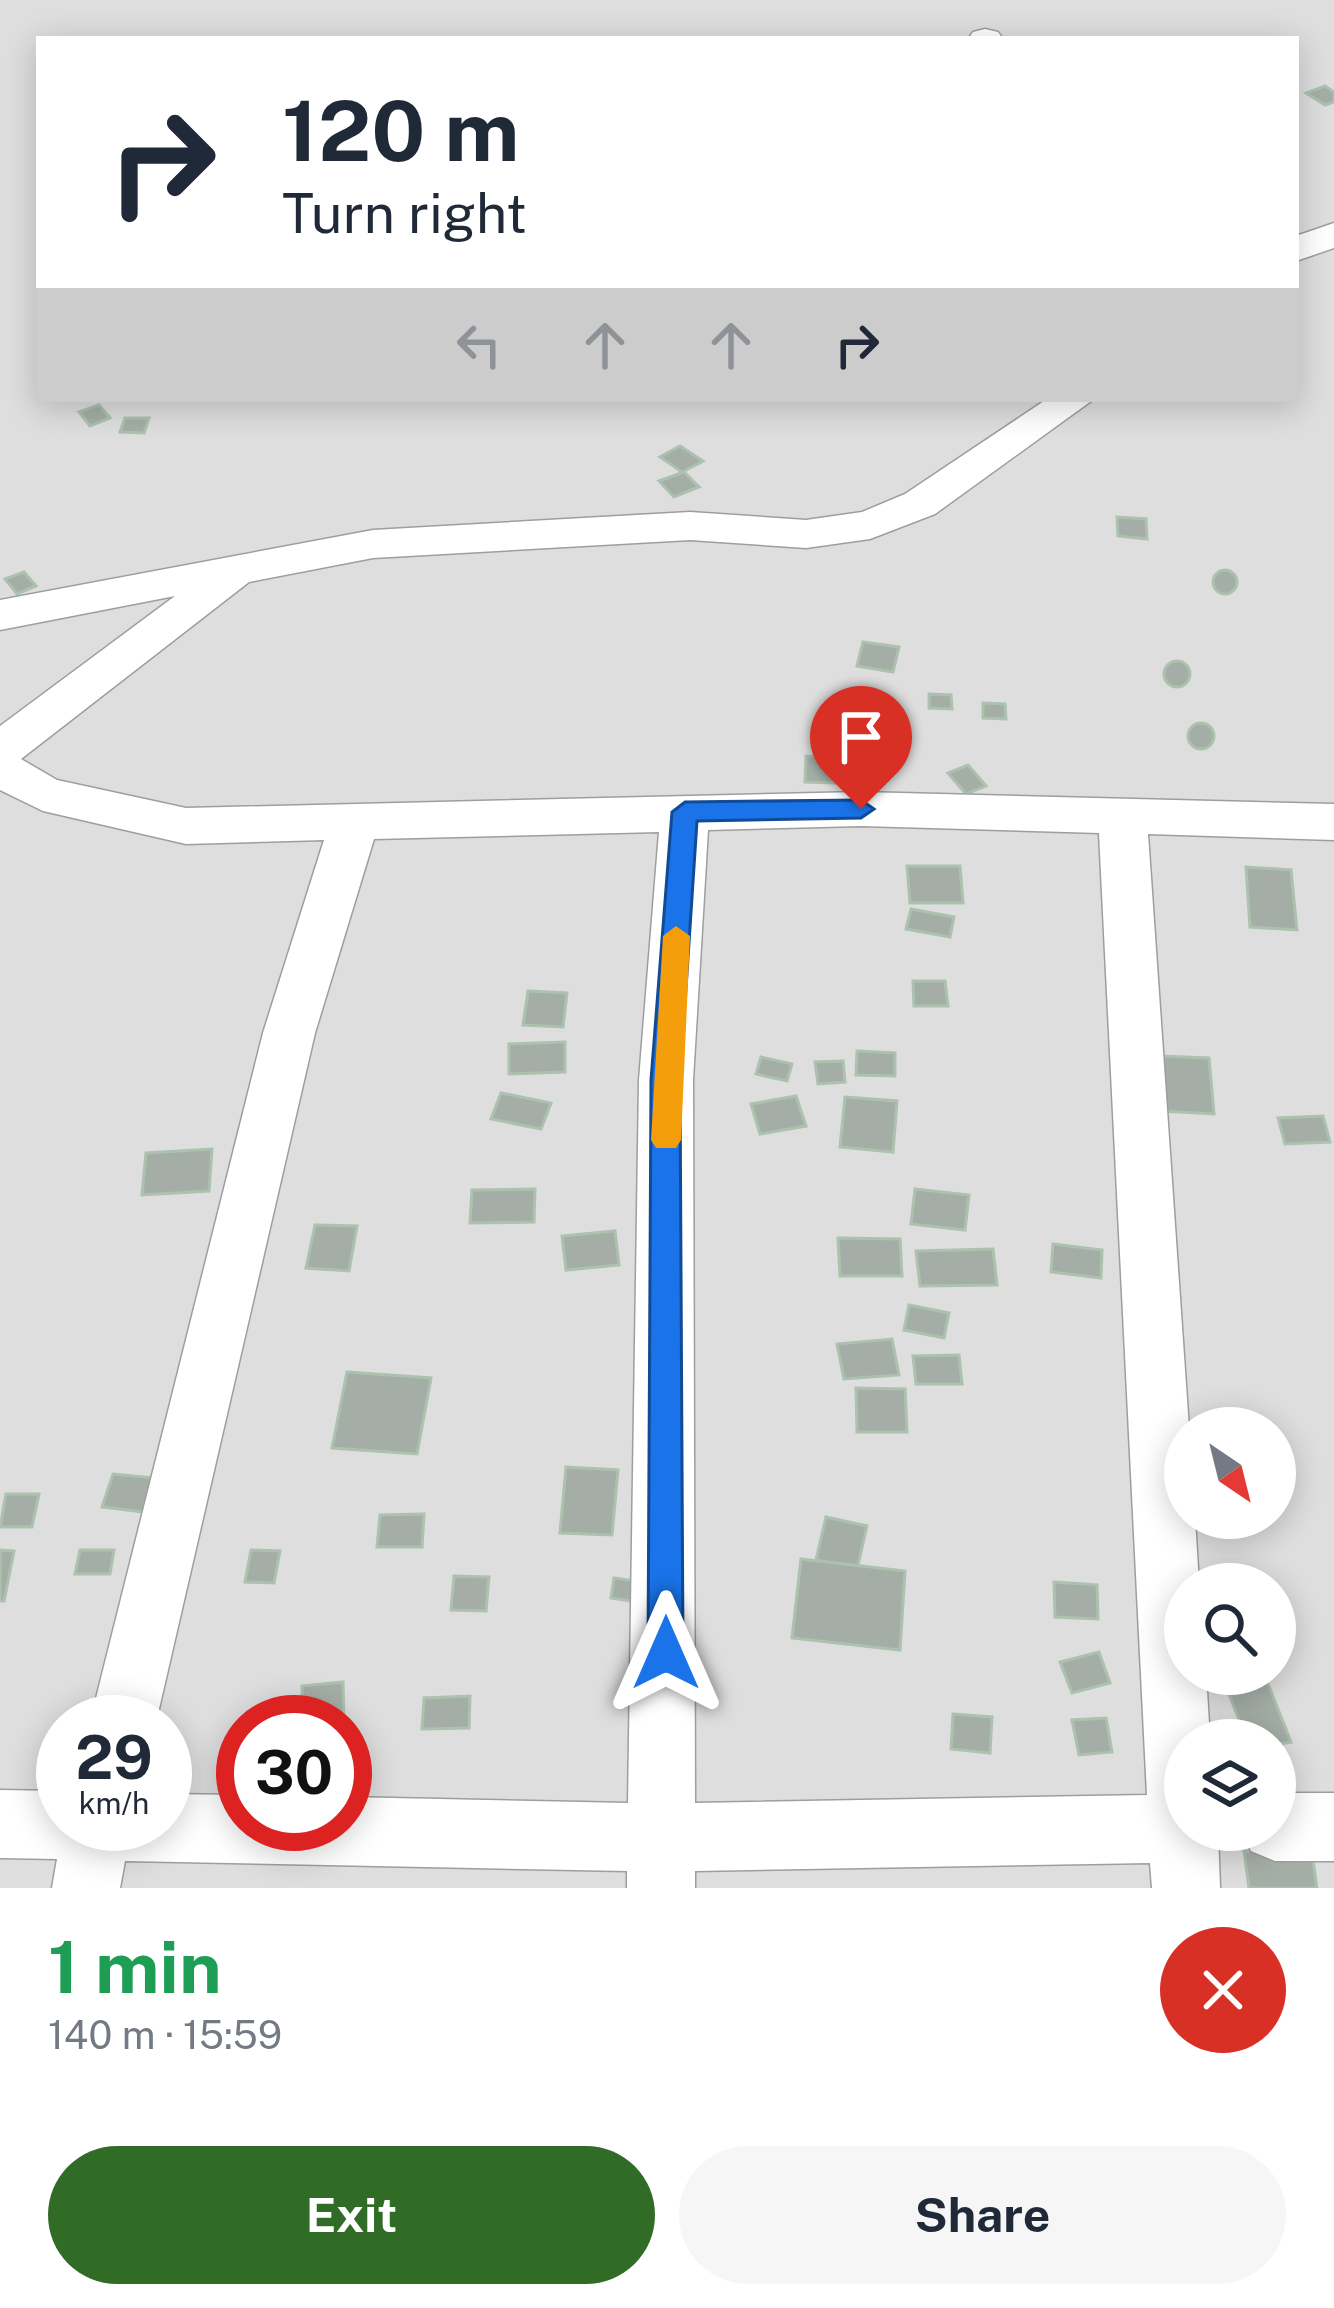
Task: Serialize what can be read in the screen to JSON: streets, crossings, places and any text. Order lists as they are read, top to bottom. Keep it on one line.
{"north":"bottom right","page":{"turn":["120 m","Turn right"],"speed":"29 km/h","limit":"30","heading":["1 min","140 m · 15:59"],"buttons":["Exit","Share"]}}
